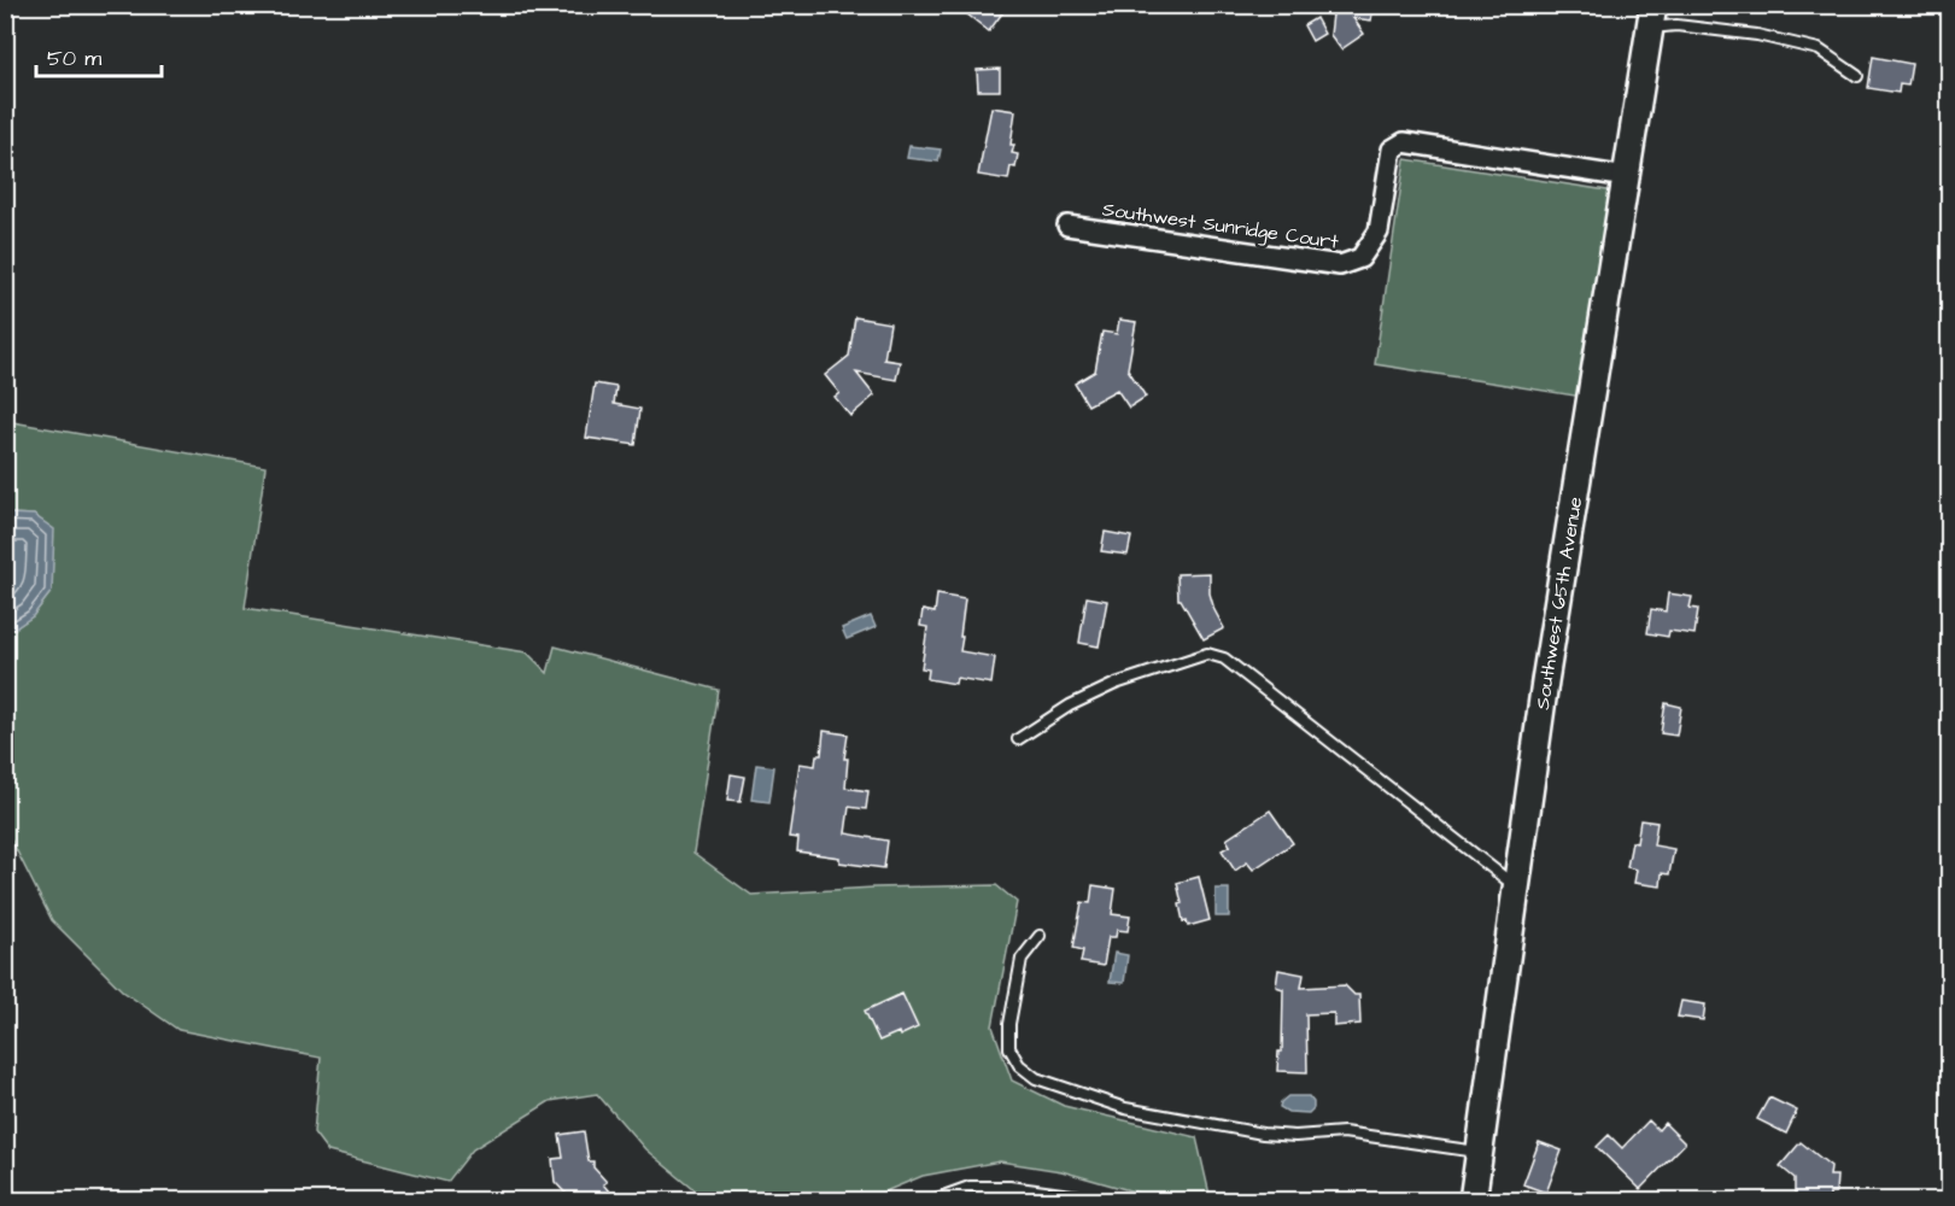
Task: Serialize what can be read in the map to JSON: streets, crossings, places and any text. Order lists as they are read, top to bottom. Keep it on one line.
{"streets":{"main road":["Southwest 65th Avenue"],"street":["Southwest Sunridge Court"]},"crossings":[["Southwest Sunridge Court","Southwest 65th Avenue"]],"scale_bar":"50 m"}
